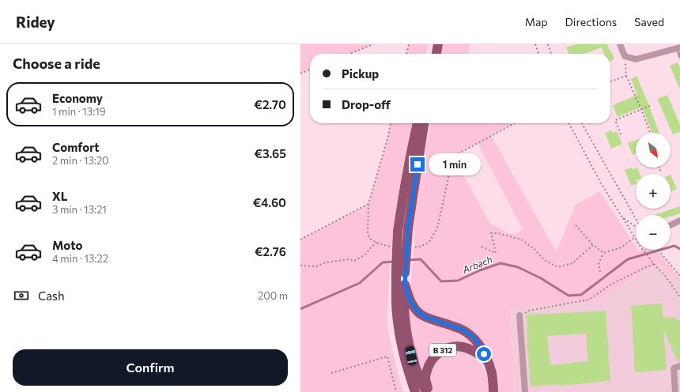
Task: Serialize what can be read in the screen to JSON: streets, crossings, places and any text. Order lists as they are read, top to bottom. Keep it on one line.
{"streets":{"main road":["B 312"]},"water":["Arbach"],"north":"bottom right","page":{"header":"Ridey","nav":["Map","Directions","Saved"],"heading":"Choose a ride","banner":["Pickup","Drop-off"],"list":[{"name":"Economy","note":"1 min · 13:19","value":"€2.70"},{"name":"Comfort","note":"2 min · 13:20","value":"€3.65"},{"name":"XL","note":"3 min · 13:21","value":"€4.60"},{"name":"Moto","note":"4 min · 13:22","value":"€2.76"}],"map_buttons":["+","−"],"bubble":"1 min","pay":["Cash","200 m"],"buttons":"Confirm"}}
